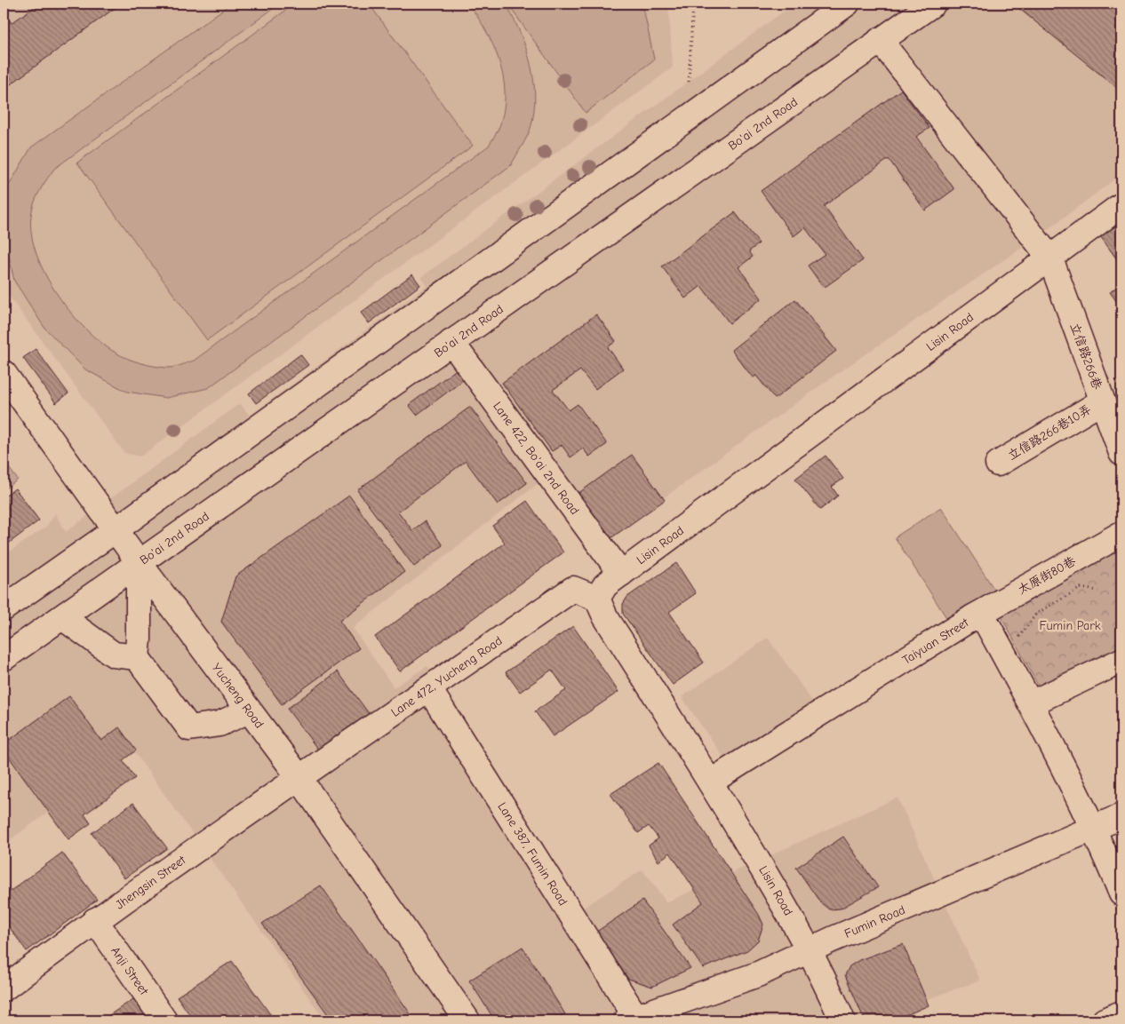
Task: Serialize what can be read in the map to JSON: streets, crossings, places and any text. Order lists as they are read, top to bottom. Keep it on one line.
{"streets":{"street":["Bo'ai 2nd Road","Lisin Road","立信路266巷","立信路266巷10弄","Lane 422, Bo'ai 2nd Road","太原街80巷","Taiyuan Street","Lane 472, Yucheng Road","Yucheng Road","Lane 387, Fumin Road","Jhengsin Street","Fumin Road","Anji Street"]},"crossings":[["Bo'ai 2nd Road","立信路266巷"],["Bo'ai 2nd Road","Lane 422, Bo'ai 2nd Road"],["Bo'ai 2nd Road","Yucheng Road"],["Lisin Road","立信路266巷"],["Lisin Road","Lane 422, Bo'ai 2nd Road"],["Lisin Road","Taiyuan Street"],["Lisin Road","Lane 472, Yucheng Road"],["Lisin Road","Fumin Road"],["立信路266巷","立信路266巷10弄"],["太原街80巷","Taiyuan Street"],["Taiyuan Street","Fumin Road"],["Lane 472, Yucheng Road","Yucheng Road"],["Lane 472, Yucheng Road","Lane 387, Fumin Road"],["Lane 472, Yucheng Road","Jhengsin Street"],["Yucheng Road","Jhengsin Street"],["Lane 387, Fumin Road","Fumin Road"],["Jhengsin Street","Anji Street"]],"parks":["Fumin Park"]}
